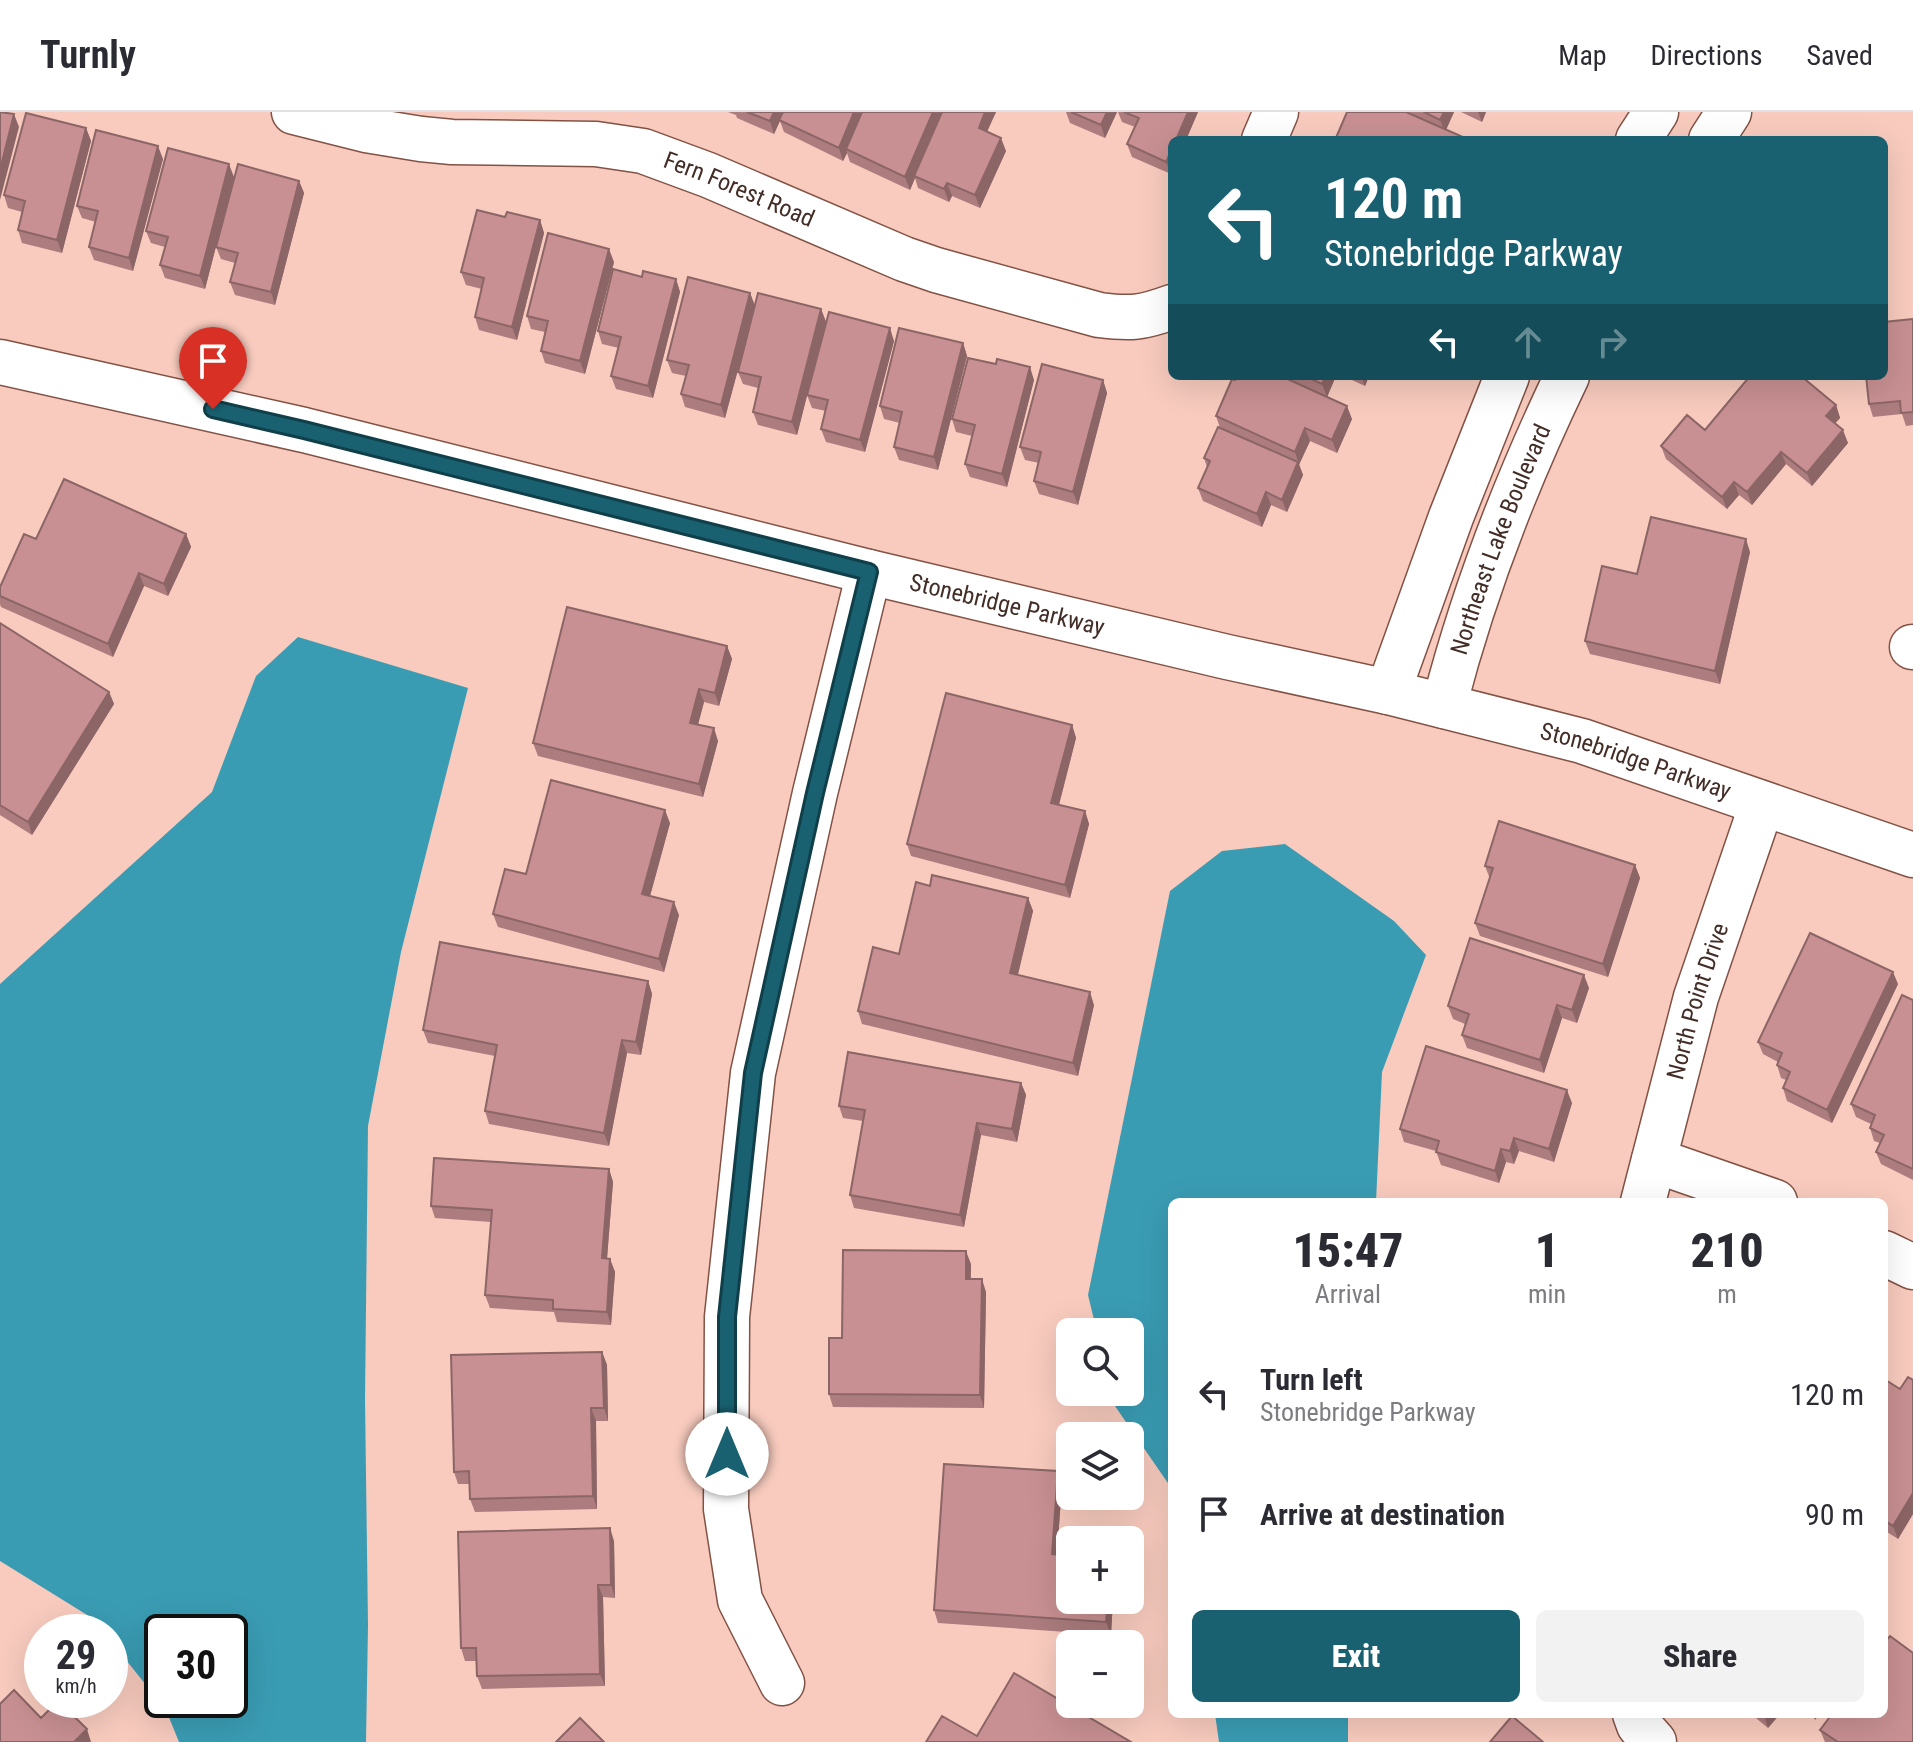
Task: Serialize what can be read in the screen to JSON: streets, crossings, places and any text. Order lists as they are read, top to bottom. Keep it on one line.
{"streets":{"street":["Fern Forest Road","Northeast Lake Boulevard","Stonebridge Parkway","North Point Drive"]},"crossings":[["Northeast Lake Boulevard","Stonebridge Parkway"],["Stonebridge Parkway","North Point Drive"]],"page":{"header":"Turnly","nav":["Map","Directions","Saved"],"turn":["120 m","Stonebridge Parkway"],"eta":["15:47","Arrival","1","min","210","m"],"map_buttons":["+","−"],"list":[{"name":"Turn left","note":"Stonebridge Parkway","value":"120 m"},{"name":"Arrive at destination","value":"90 m"}],"buttons":["Exit","Share"],"speed":"29 km/h","limit":"30"}}
